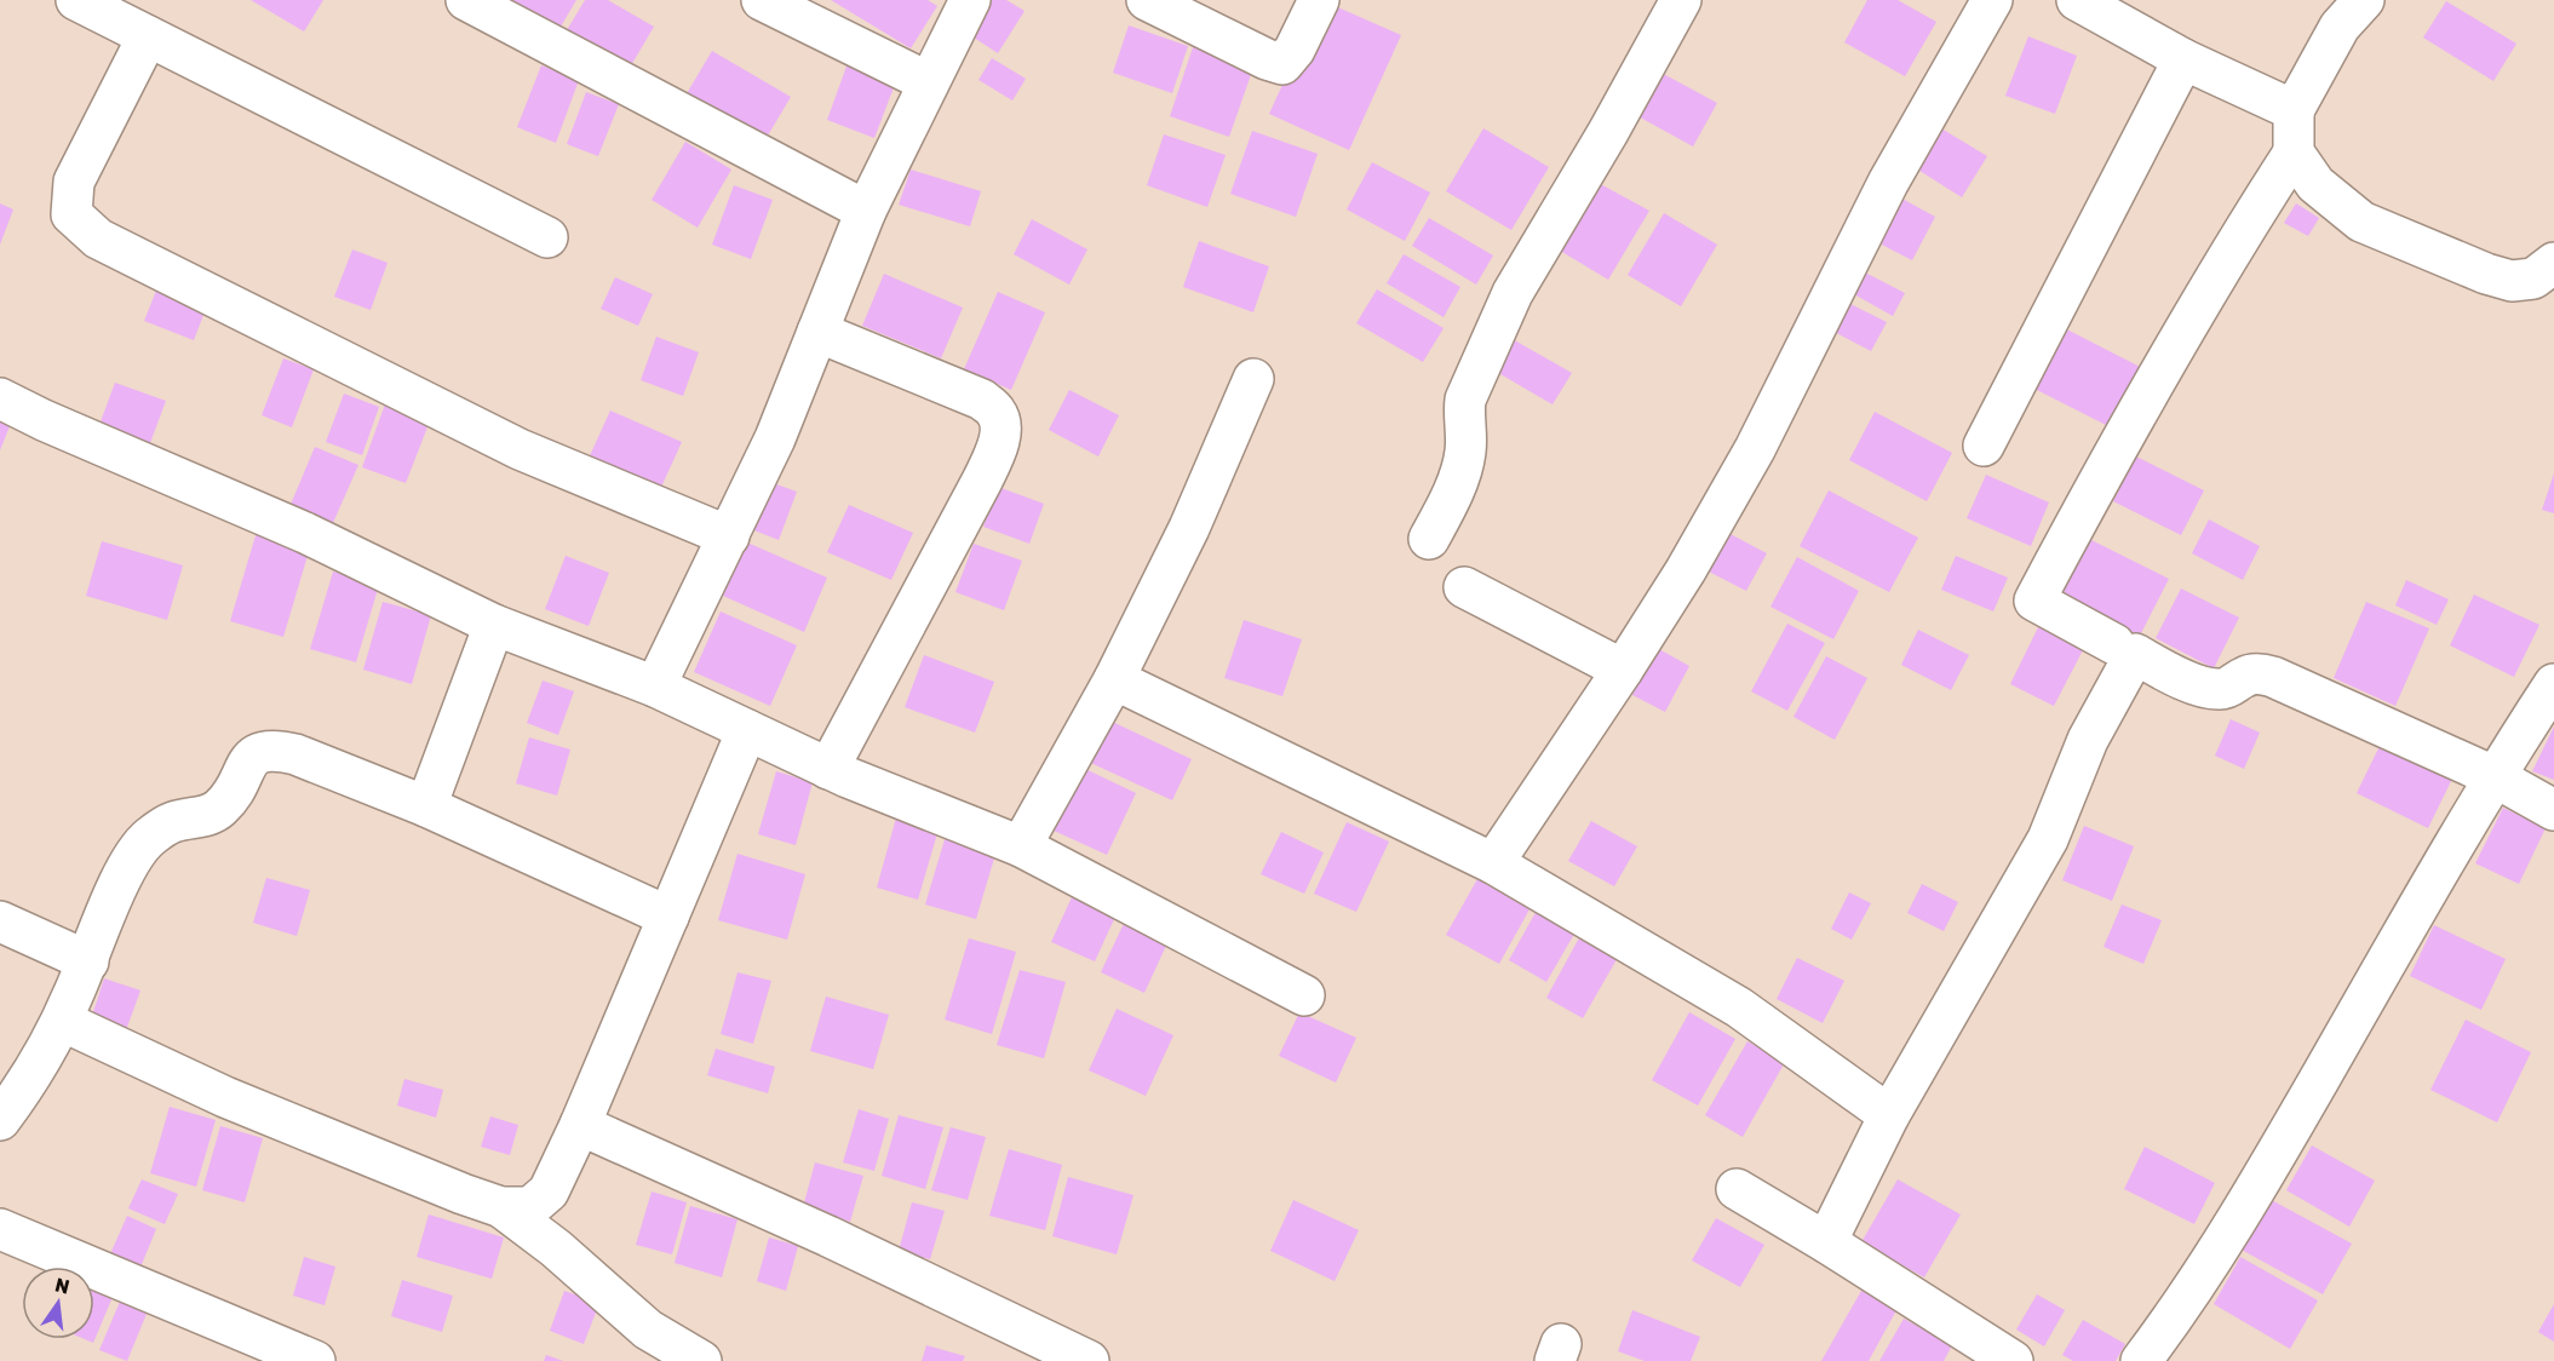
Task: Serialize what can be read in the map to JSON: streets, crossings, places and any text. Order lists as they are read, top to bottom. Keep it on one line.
{"north":"top"}
